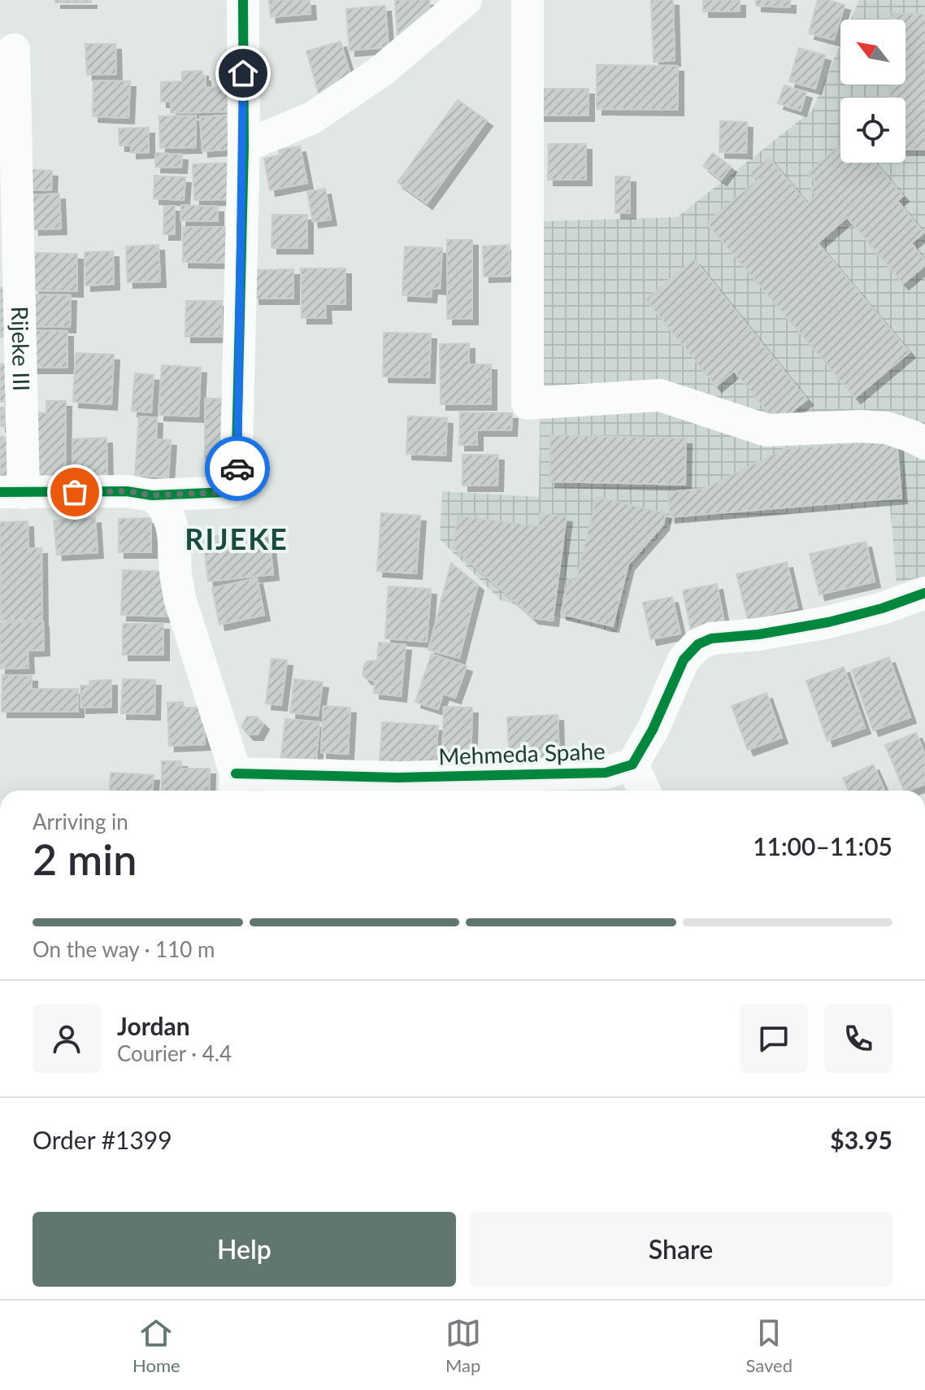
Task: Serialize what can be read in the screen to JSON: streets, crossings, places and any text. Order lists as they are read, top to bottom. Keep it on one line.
{"streets":{"street":["Rijeke III","Mehmeda Spahe"]},"districts":["RIJEKE"],"north":"top left","page":{"heading":["2 min","Arriving in","11:00–11:05"],"panel":["Jordan","Courier · 4.4","Order #1399","$3.95"],"bar":"On the way · 110 m","buttons":["Help","Share"],"tabs":["Home","Map","Saved"]}}
